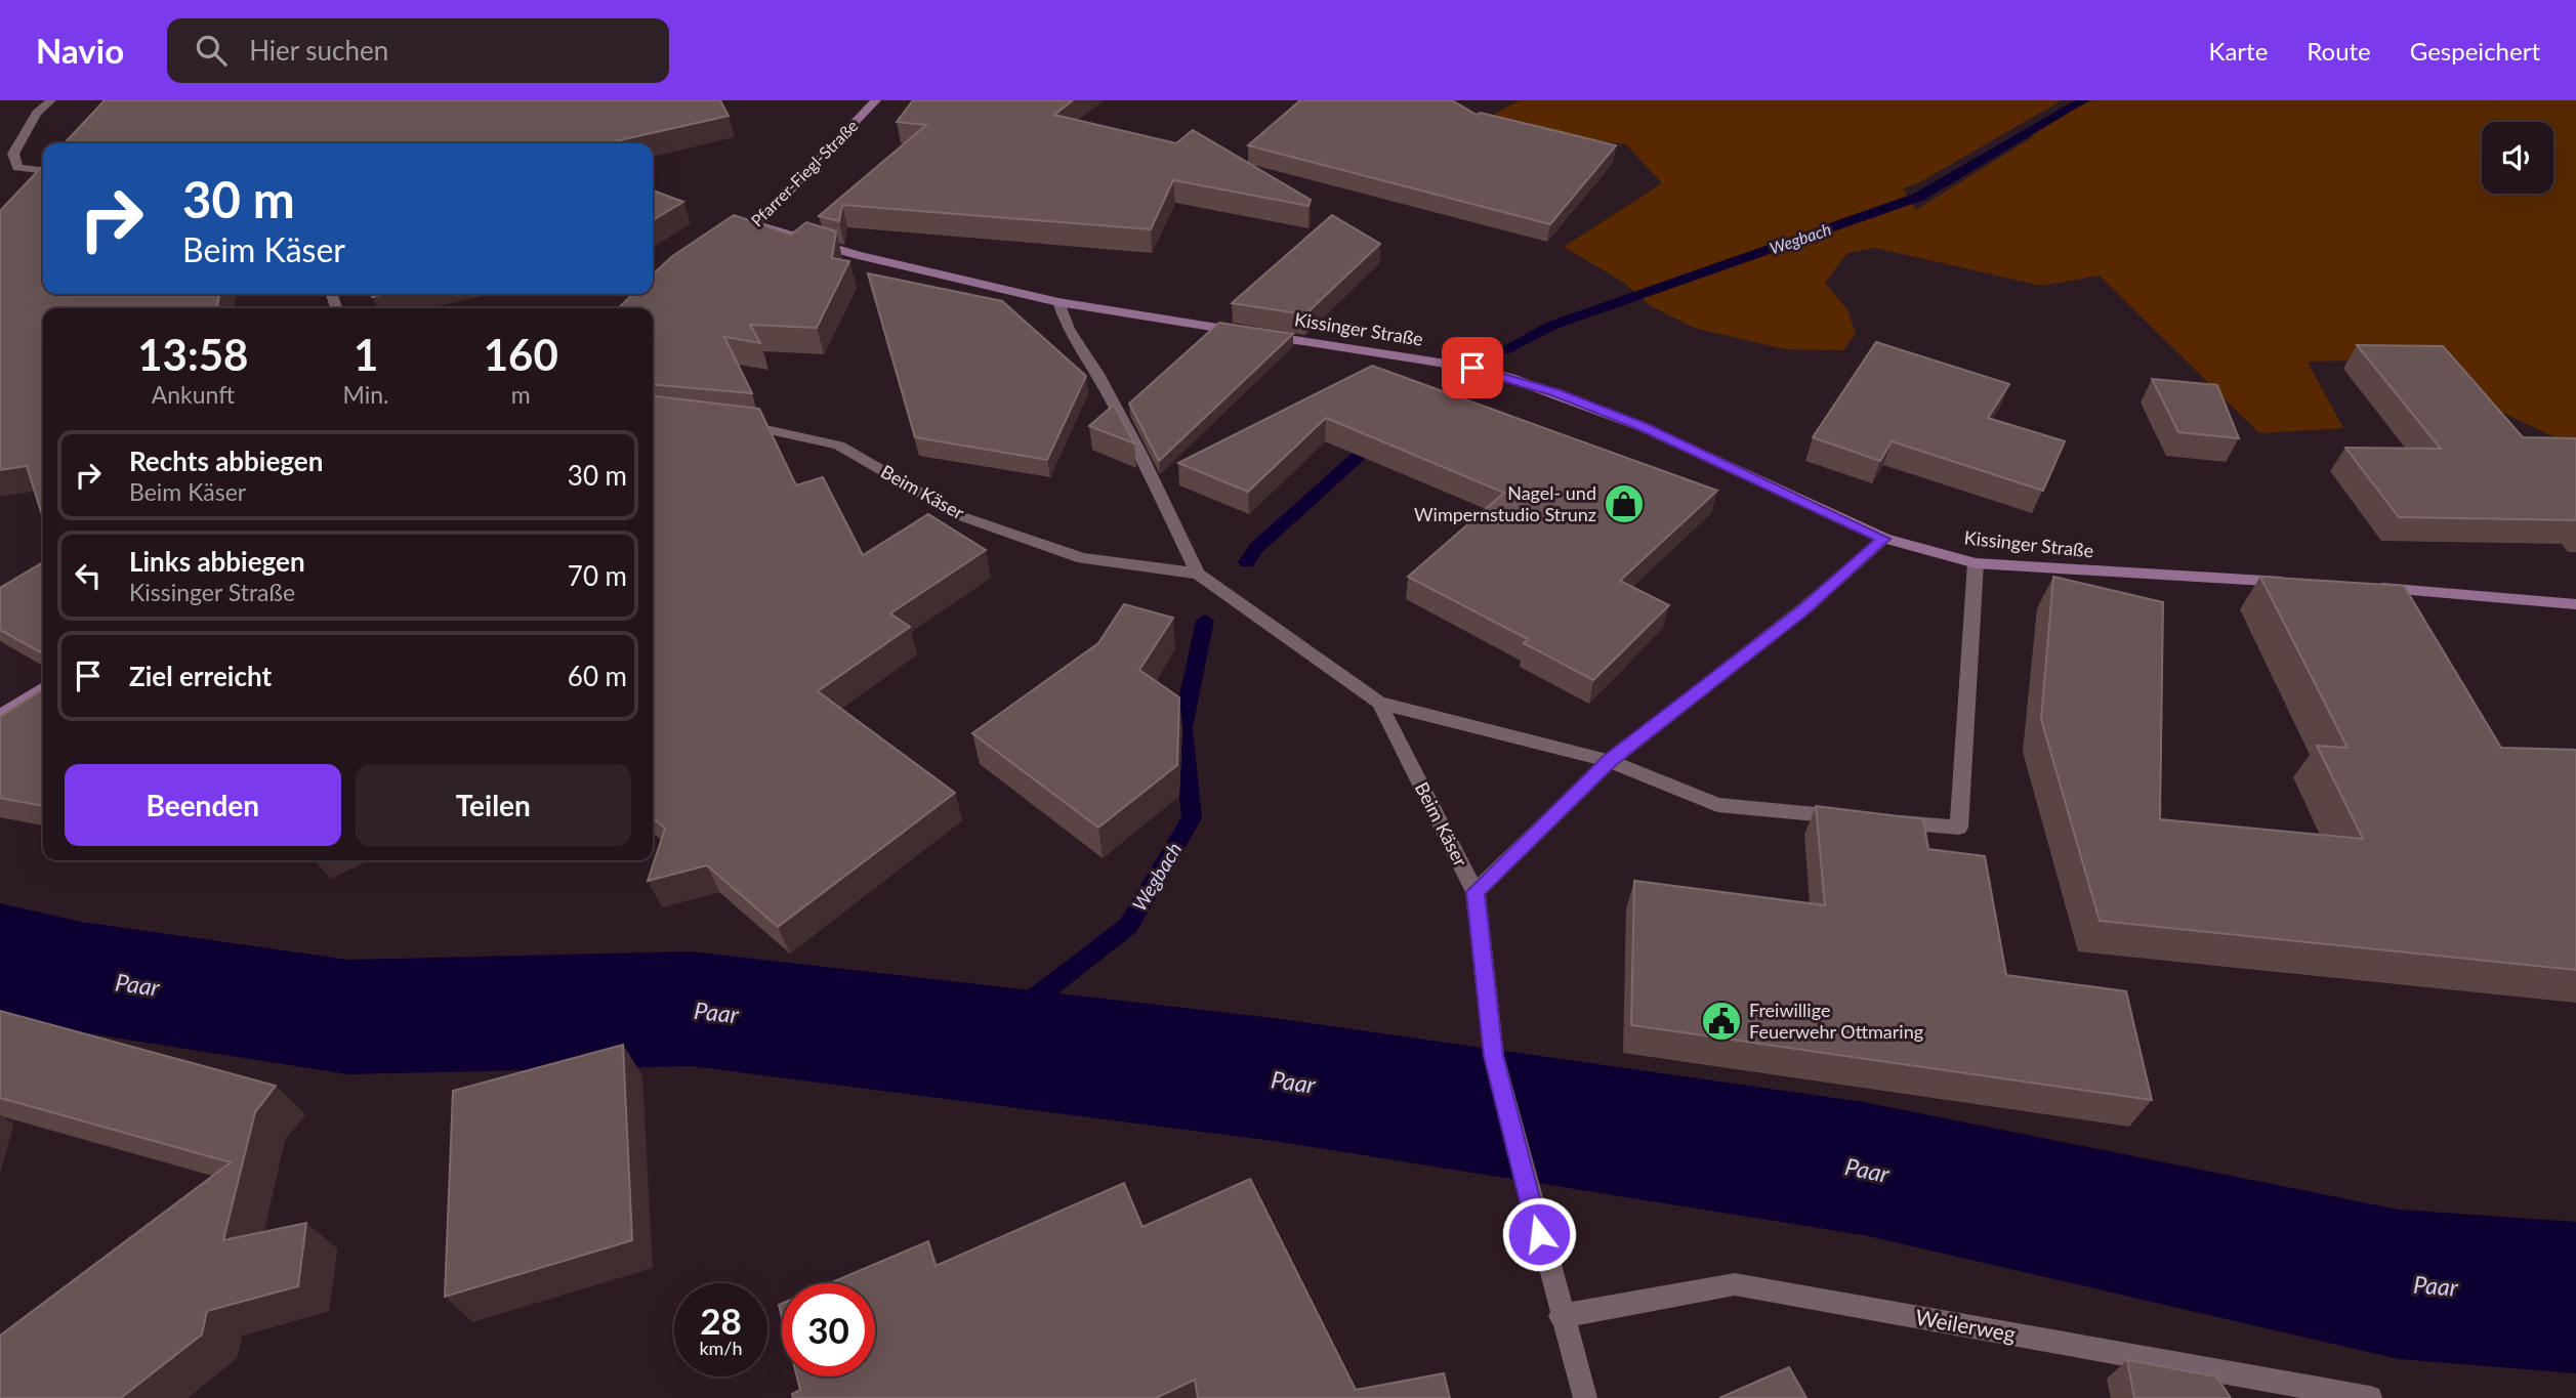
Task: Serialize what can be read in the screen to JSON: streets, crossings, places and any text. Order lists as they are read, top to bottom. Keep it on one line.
{"streets":{"street":["Pfarrer-Fiegl-Straße","Kissinger Straße","Beim Käser","Weilerweg"]},"crossings":[["Pfarrer-Fiegl-Straße","Kissinger Straße"],["Kissinger Straße","Beim Käser"]],"water":["Wegbach","Paar"],"places":{"shop":["Nagel- und Wimpernstudio Strunz"],"public building":["Freiwillige Feuerwehr Ottmaring"]},"page":{"header":"Navio","search":"Hier suchen","nav":["Karte","Route","Gespeichert"],"turn":["30 m","Beim Käser"],"eta":["13:58","Ankunft","1","Min.","160","m"],"list":[{"name":"Rechts abbiegen","note":"Beim Käser","value":"30 m"},{"name":"Links abbiegen","note":"Kissinger Straße","value":"70 m"},{"name":"Ziel erreicht","value":"60 m"}],"buttons":["Beenden","Teilen"],"speed":"28 km/h","limit":"30"}}
